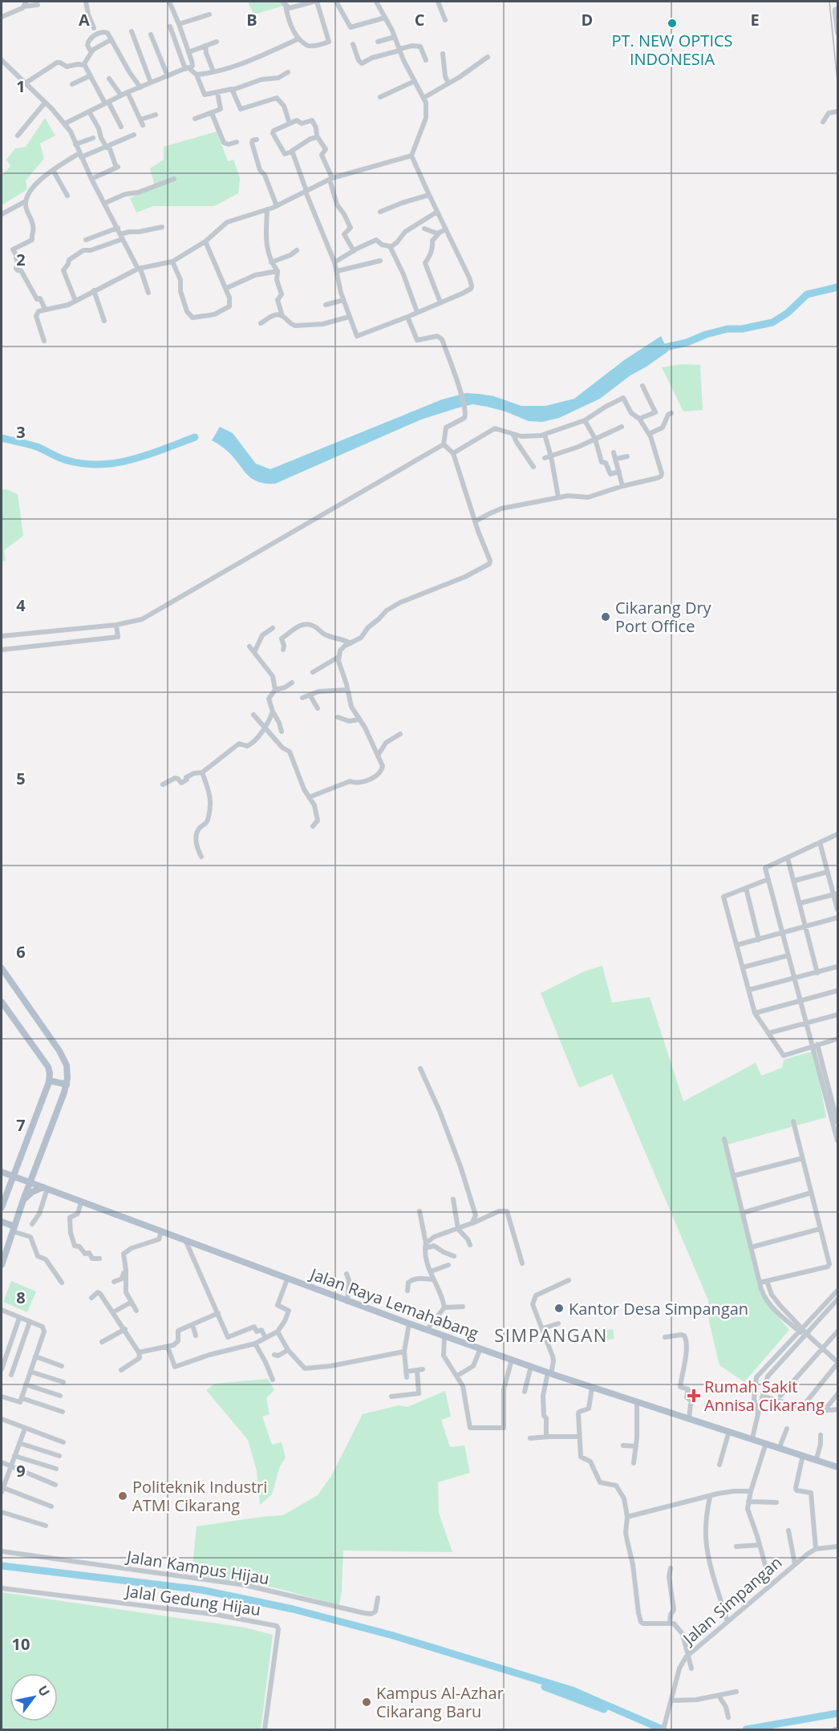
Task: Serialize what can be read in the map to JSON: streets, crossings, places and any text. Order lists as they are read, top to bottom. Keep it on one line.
{"streets":{"main road":["Jalan Raya Lemahabang"],"street":["Jalan Kampus Hijau","Jalal Gedung Hijau","Jalan Simpangan"]},"districts":["SIMPANGAN"],"places":{"other":["PT. NEW OPTICS INDONESIA","Cikarang Dry Port Office","Kantor Desa Simpangan","Politeknik Industri ATMI Cikarang","Kampus Al-Azhar Cikarang Baru"],"health":["Rumah Sakit Annisa Cikarang"]},"north":"top right","grid":{"columns":["A","B","C","D","E"],"rows":["1","2","3","4","5","6","7","8","9","10"]}}
